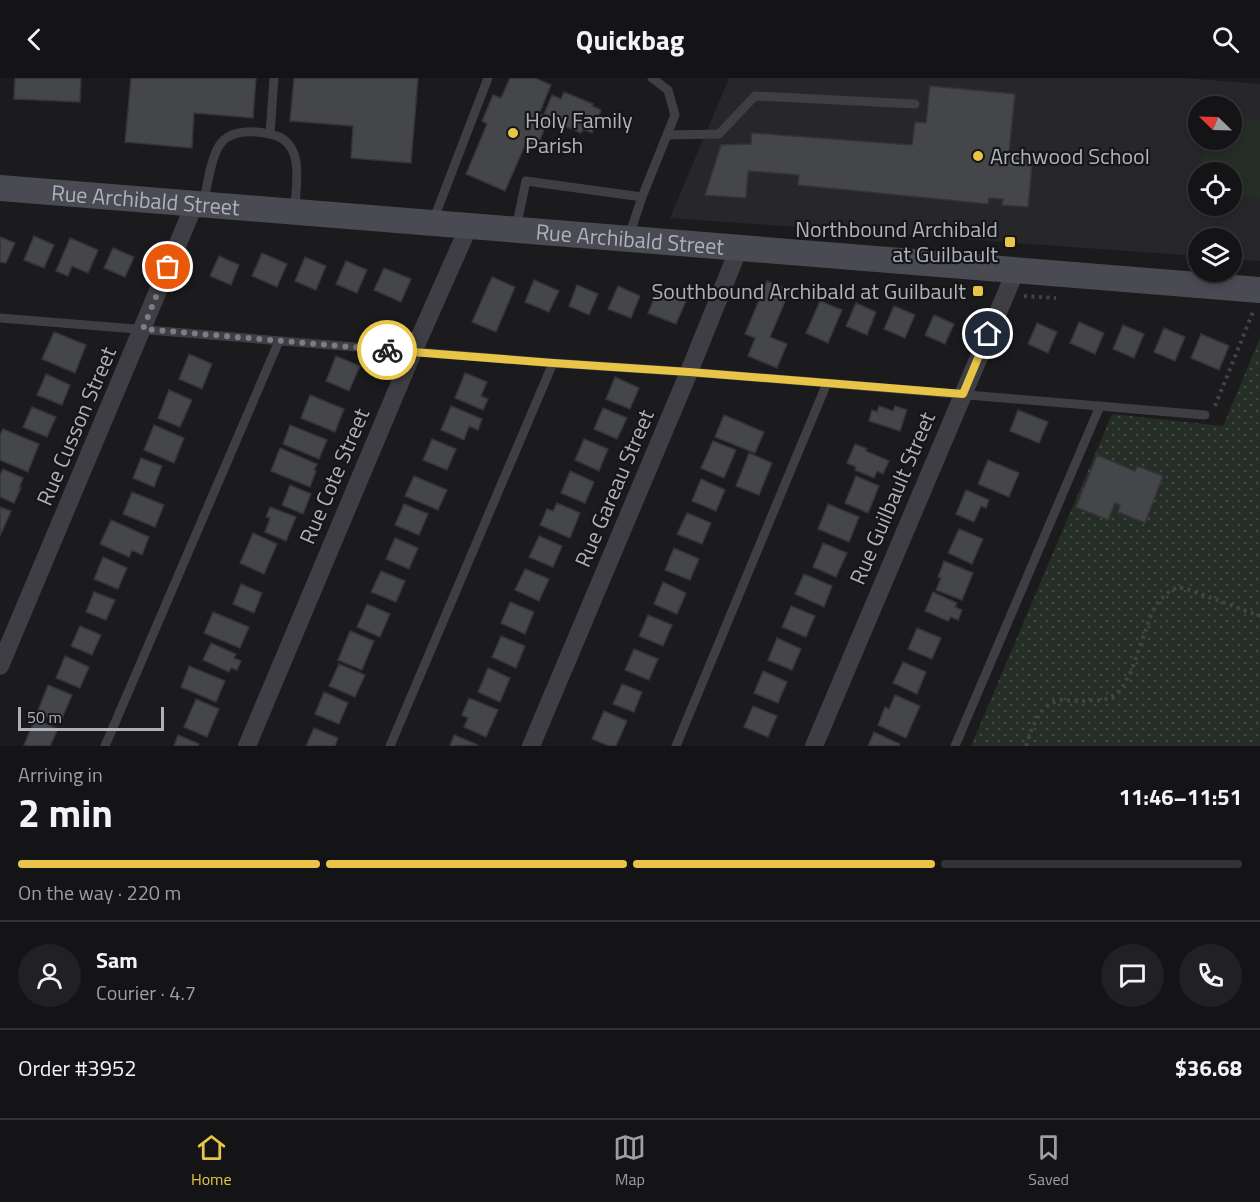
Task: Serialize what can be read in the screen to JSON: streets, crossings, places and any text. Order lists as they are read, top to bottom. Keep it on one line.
{"streets":{"main road":["Rue Archibald Street"],"street":["Rue Cusson Street","Rue Cote Street","Rue Gareau Street","Rue Guilbault Street"]},"crossings":[["Rue Archibald Street","Rue Cusson Street"],["Rue Archibald Street","Rue Cote Street"],["Rue Archibald Street","Rue Gareau Street"],["Rue Archibald Street","Rue Guilbault Street"]],"places":{"other":["Holy Family Parish","Archwood School"],"transit":["Northbound Archibald at Guilbault","Southbound Archibald at Guilbault"]},"scale_bar":"50 m","north":"top left","page":{"header":"Quickbag","scale":"50 m","heading":["2 min","Arriving in","11:46–11:51"],"panel":["Sam","Courier · 4.7","Order #3952","$36.68"],"bar":"On the way · 220 m","tabs":["Home","Map","Saved"]}}
